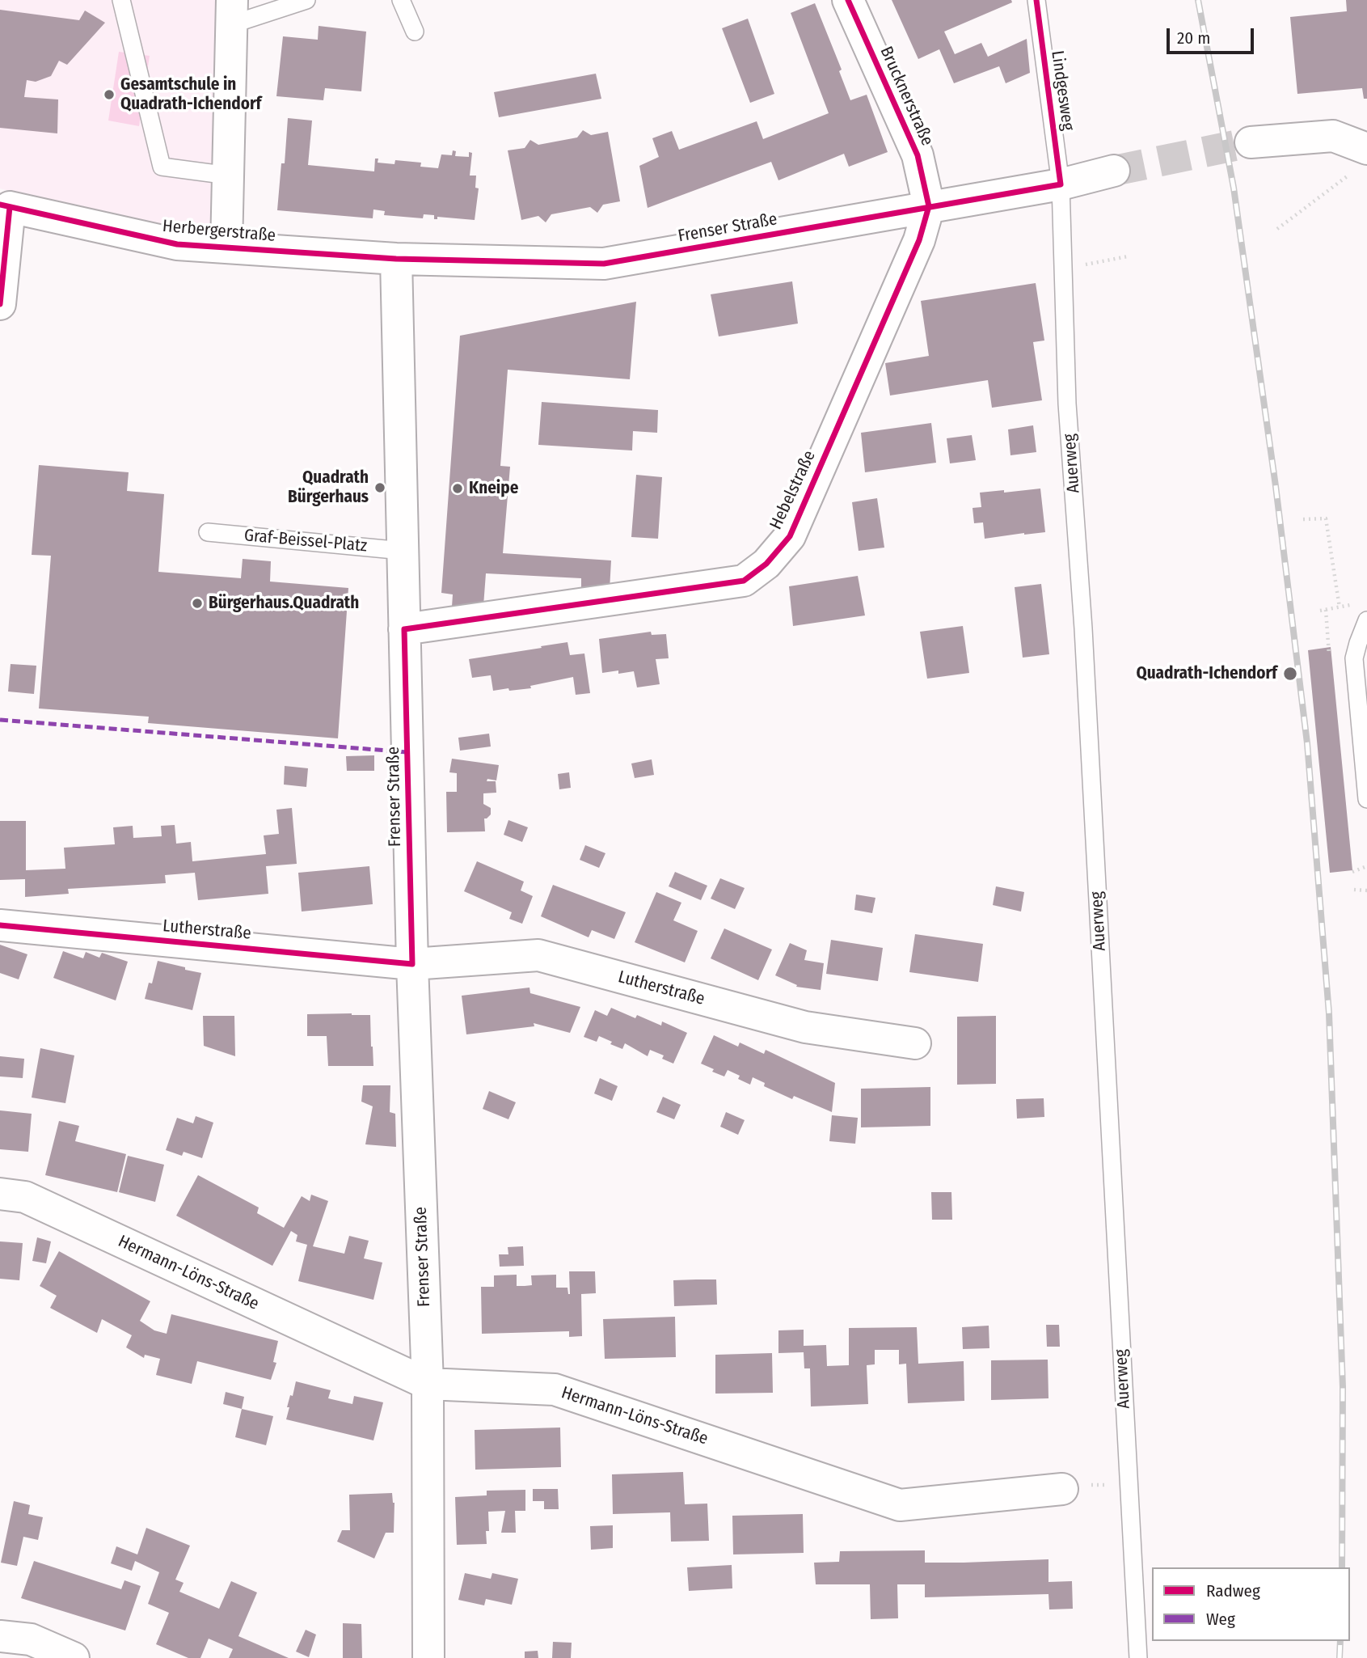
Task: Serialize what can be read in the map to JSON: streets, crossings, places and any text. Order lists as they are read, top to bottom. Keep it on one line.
{"streets":{"street":["Brucknerstraße","Frenser Straße","Herbergerstraße","Hebelstraße","Lutherstraße","Hermann-Löns-Straße"],"lane":["Lindgesweg","Auerweg","Graf-Beissel-Platz"]},"crossings":[["Lindgesweg","Frenser Straße"],["Lindgesweg","Auerweg"],["Brucknerstraße","Frenser Straße"],["Brucknerstraße","Hebelstraße"],["Frenser Straße","Herbergerstraße"],["Frenser Straße","Auerweg"],["Frenser Straße","Hebelstraße"],["Frenser Straße","Graf-Beissel-Platz"],["Frenser Straße","Lutherstraße"],["Frenser Straße","Hermann-Löns-Straße"]],"places":["Gesamtschule in Quadrath-Ichendorf","Quadrath Bürgerhaus","Kneipe","Bürgerhaus.Quadrath","Quadrath-Ichendorf"],"legend":["Radweg","Weg"],"scale_bar":"20 m"}
